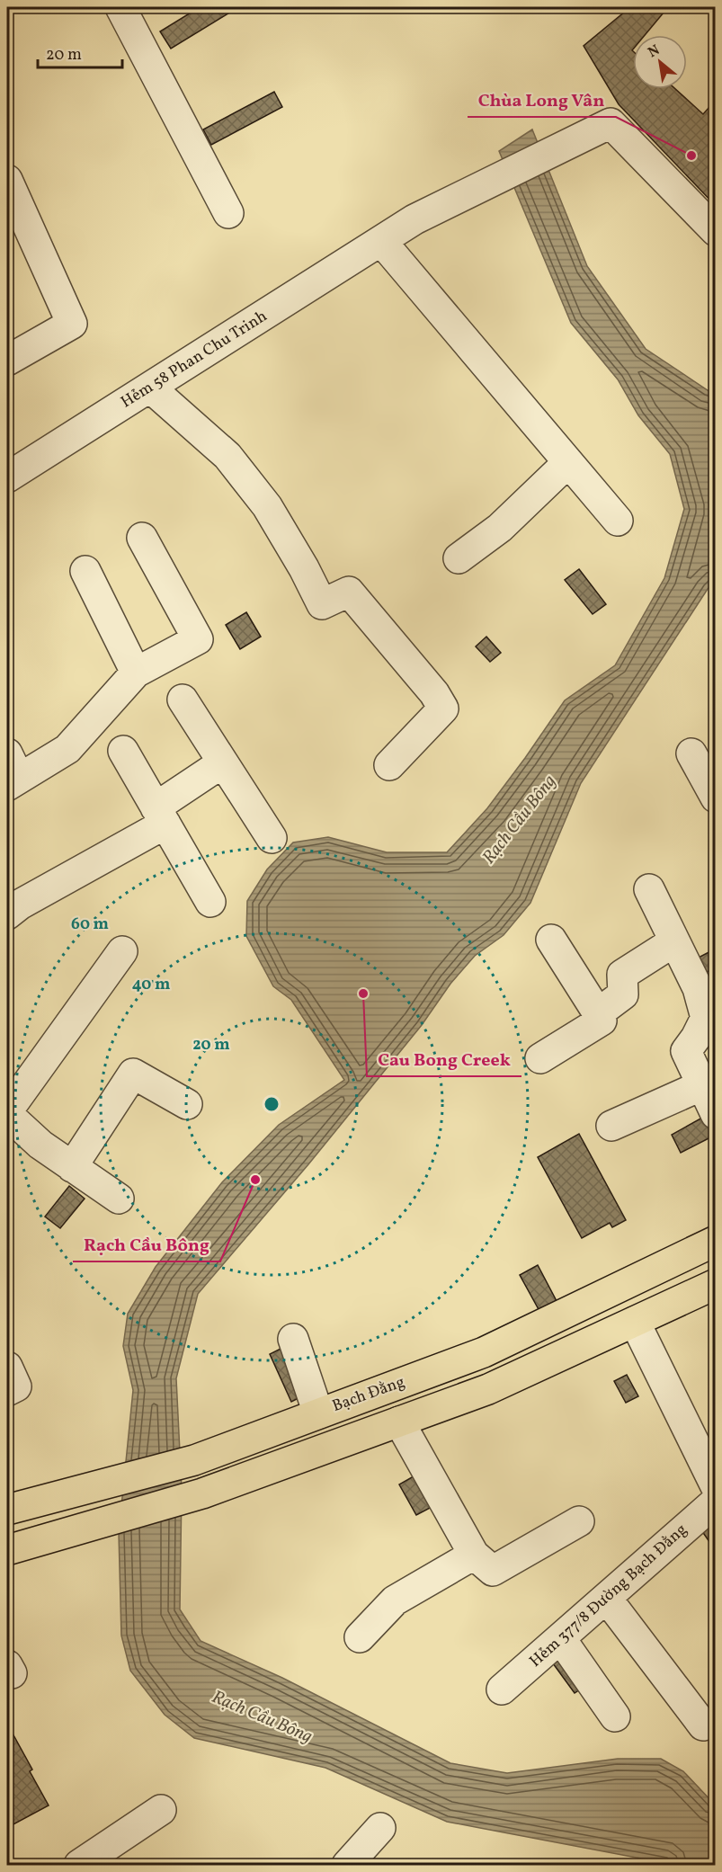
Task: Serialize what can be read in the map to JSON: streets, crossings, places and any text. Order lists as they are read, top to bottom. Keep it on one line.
{"streets":{"main road":["Bạch Đằng"],"street":["Hẻm 58 Phan Chu Trinh","Hẻm 377/8 Đường Bạch Đằng"]},"water":["Rạch Cầu Bông"],"places":["Chùa Long Vân","Cau Bong Creek","Rạch Cầu Bông"],"scale_bar":"20 m","north":"top left","rings":["60 m","40 m","20 m"]}
